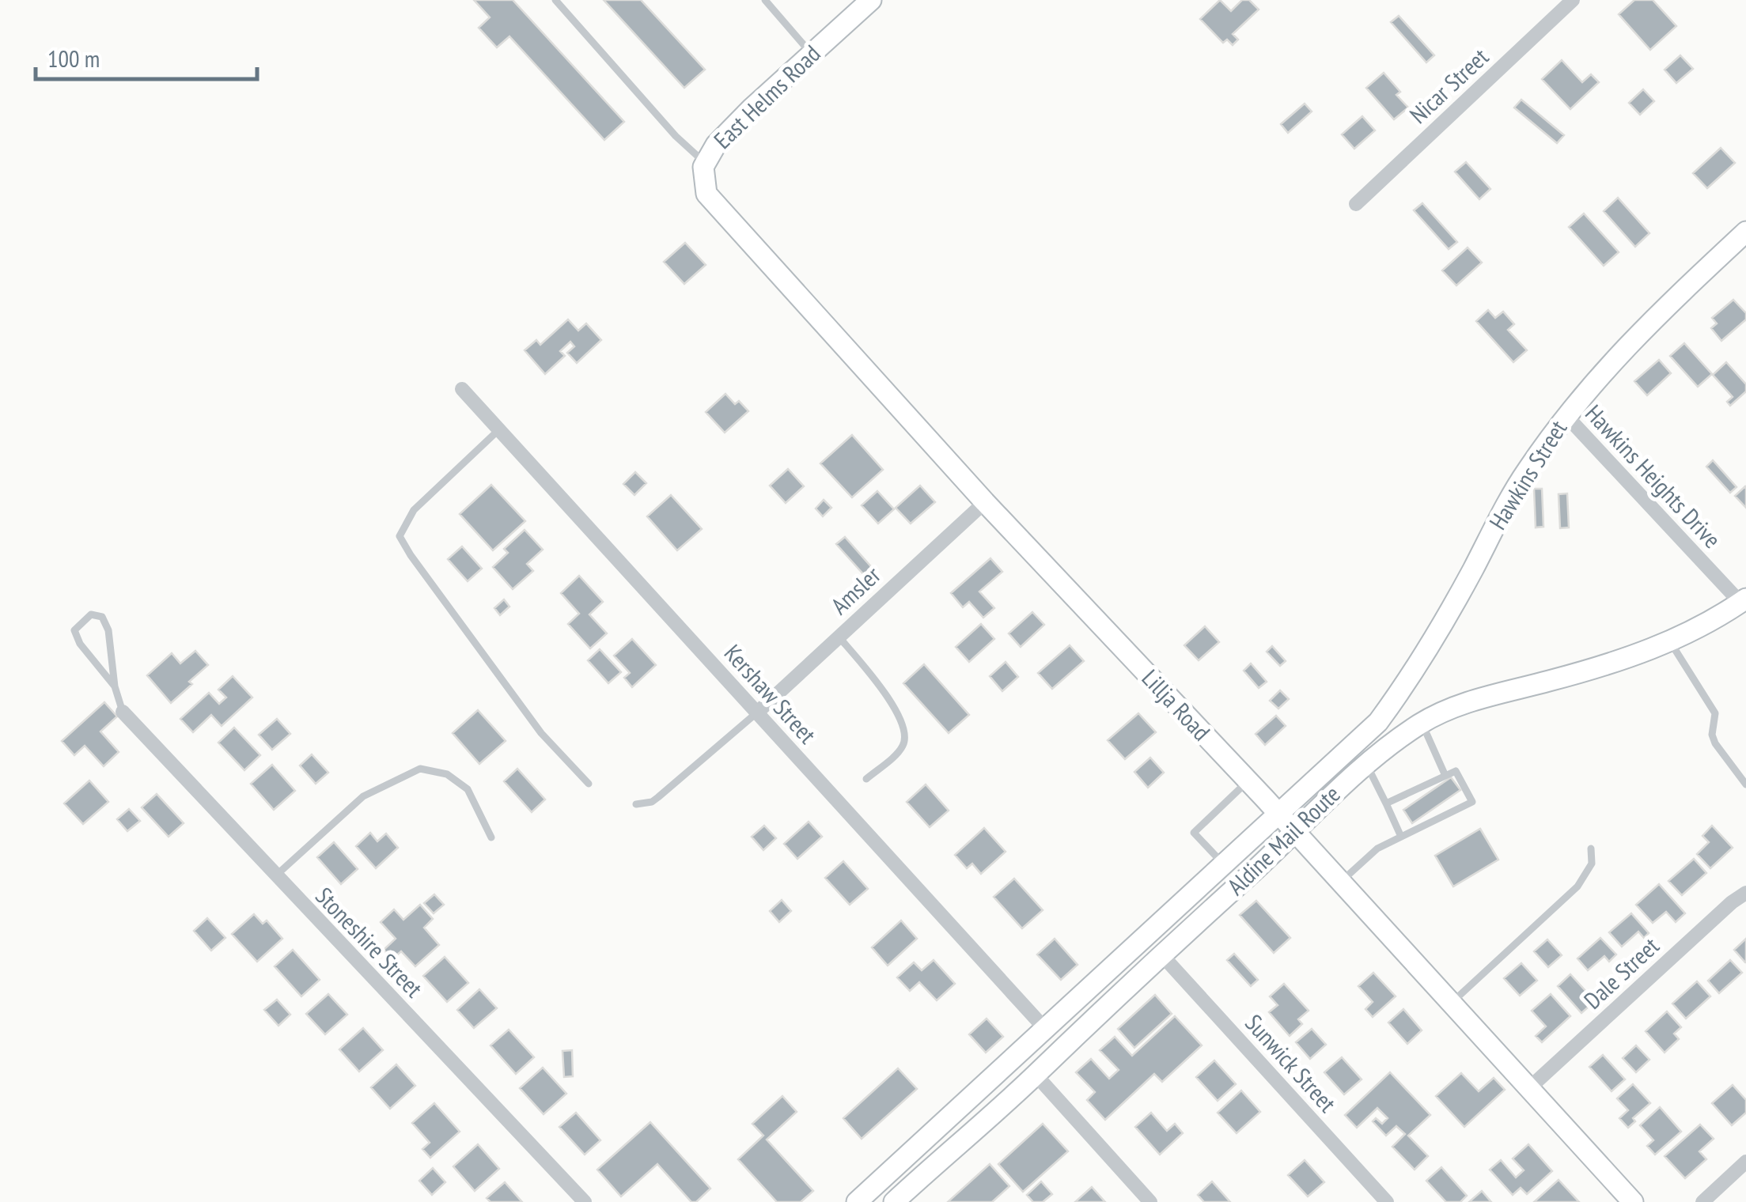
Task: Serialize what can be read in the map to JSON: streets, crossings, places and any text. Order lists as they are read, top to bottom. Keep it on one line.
{"streets":{"main road":["East Helms Road","Hawkins Street","Lillja Road","Aldine Mail Route"],"street":["Nicar Street","Hawkins Heights Drive","Amsler","Kershaw Street","Stoneshire Street","Dale Street","Sunwick Street"]},"crossings":[["East Helms Road","Lillja Road"],["Hawkins Street","Hawkins Heights Drive"],["Hawkins Street","Aldine Mail Route"],["Hawkins Heights Drive","Aldine Mail Route"],["Amsler","Kershaw Street"],["Amsler","Lillja Road"],["Kershaw Street","Aldine Mail Route"],["Lillja Road","Aldine Mail Route"],["Lillja Road","Dale Street"],["Aldine Mail Route","Sunwick Street"]],"scale_bar":"100 m"}
